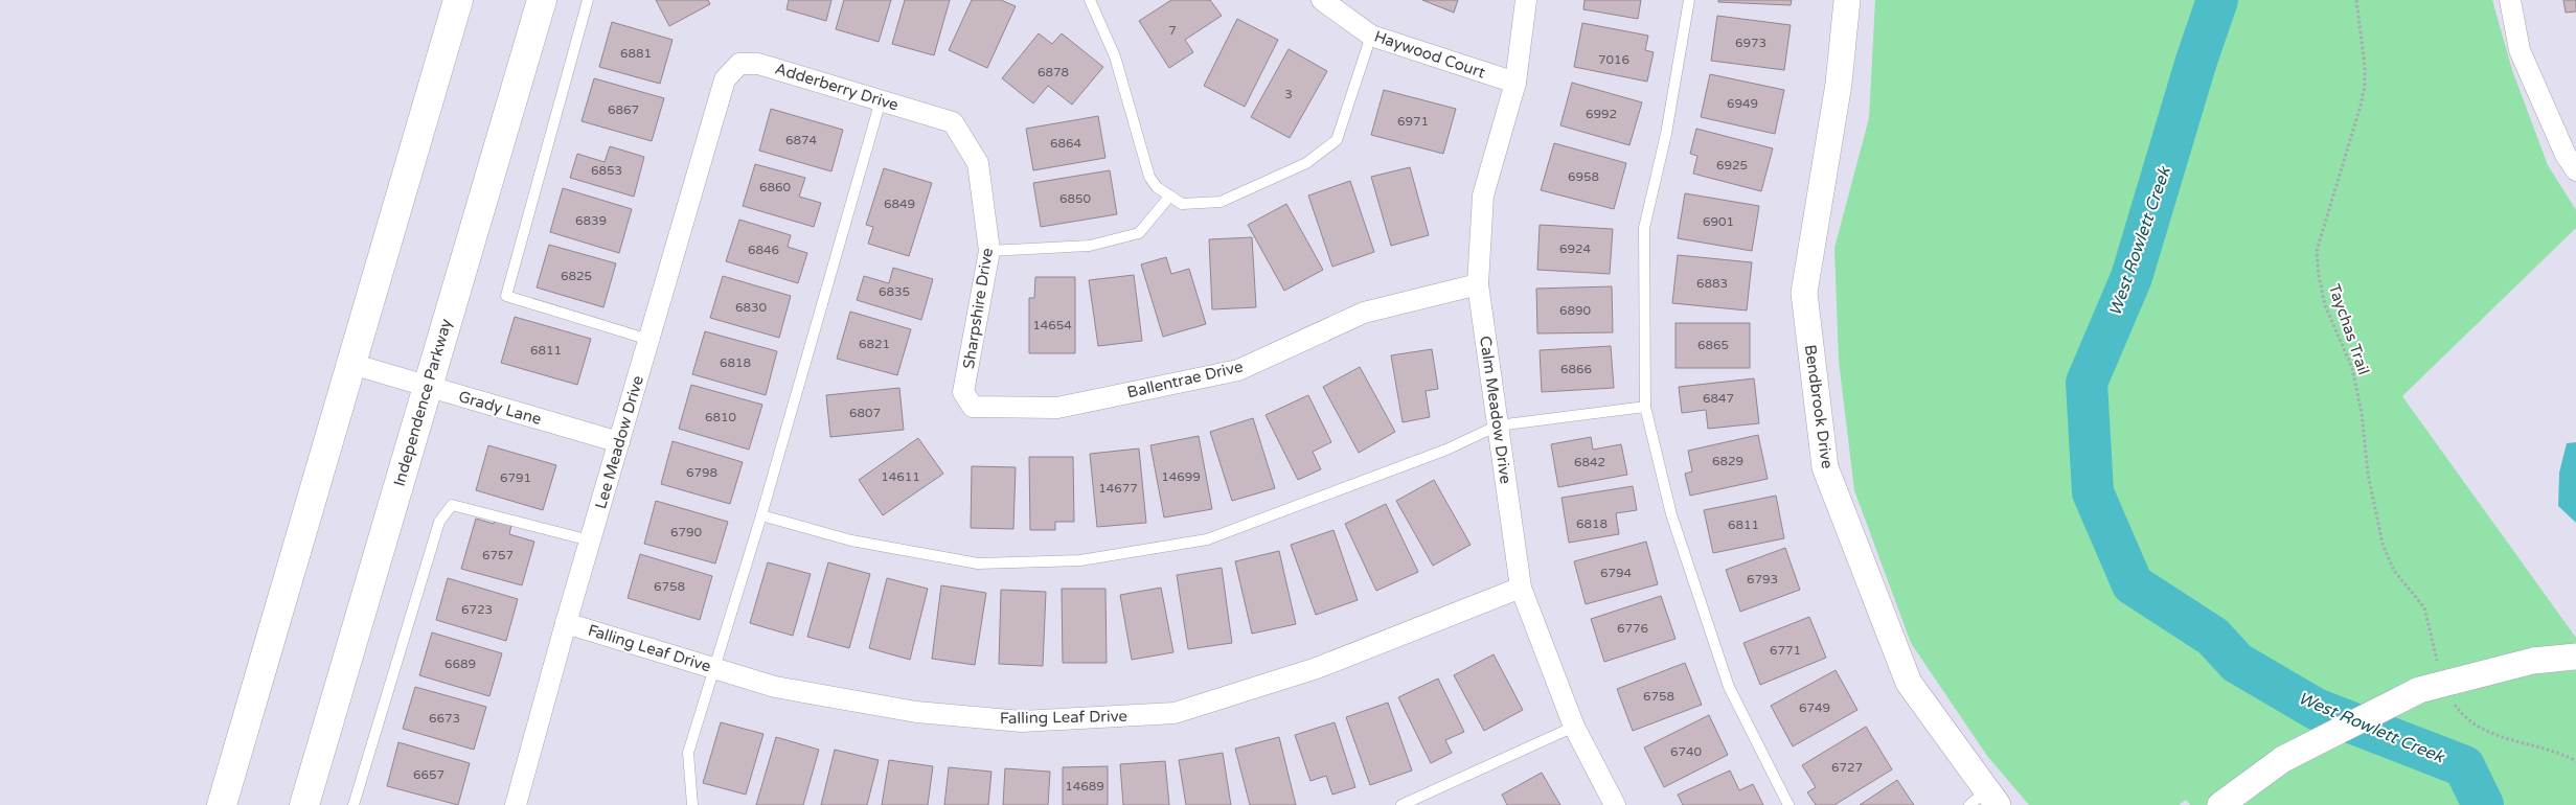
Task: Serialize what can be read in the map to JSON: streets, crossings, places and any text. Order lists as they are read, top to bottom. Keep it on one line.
{"streets":{"main road":["Independence Parkway"],"street":["Haywood Court","Adderberry Drive","Sharpshire Drive","Ballentrae Drive","Bendbrook Drive","Grady Lane","Calm Meadow Drive","Lee Meadow Drive","Falling Leaf Drive"],"path":["Taychas Trail"]},"crossings":[["Haywood Court","Calm Meadow Drive"],["Adderberry Drive","Sharpshire Drive"],["Adderberry Drive","Lee Meadow Drive"],["Sharpshire Drive","Ballentrae Drive"],["Ballentrae Drive","Calm Meadow Drive"],["Independence Parkway","Grady Lane"],["Grady Lane","Lee Meadow Drive"],["Calm Meadow Drive","Falling Leaf Drive"],["Lee Meadow Drive","Falling Leaf Drive"]],"water":["West Rowlett Creek"],"house_numbers":["7","6973","6881","7016","6878","3","6949","6867","6992","6971","6874","6864","6925","6853","6958","6860","6850","6849","6839","6901","6924","6846","6825","6883","6835","6830","6890","14654","6821","6865","6811","6818","6866","6847","6807","6810","6829","6842","6798","14611","14699","6791","14677","6818","6811","6790","6757","6794","6793","6758","6723","6776","6771","6689","6758","6749","6673","6740","6727","6657","14689"]}
